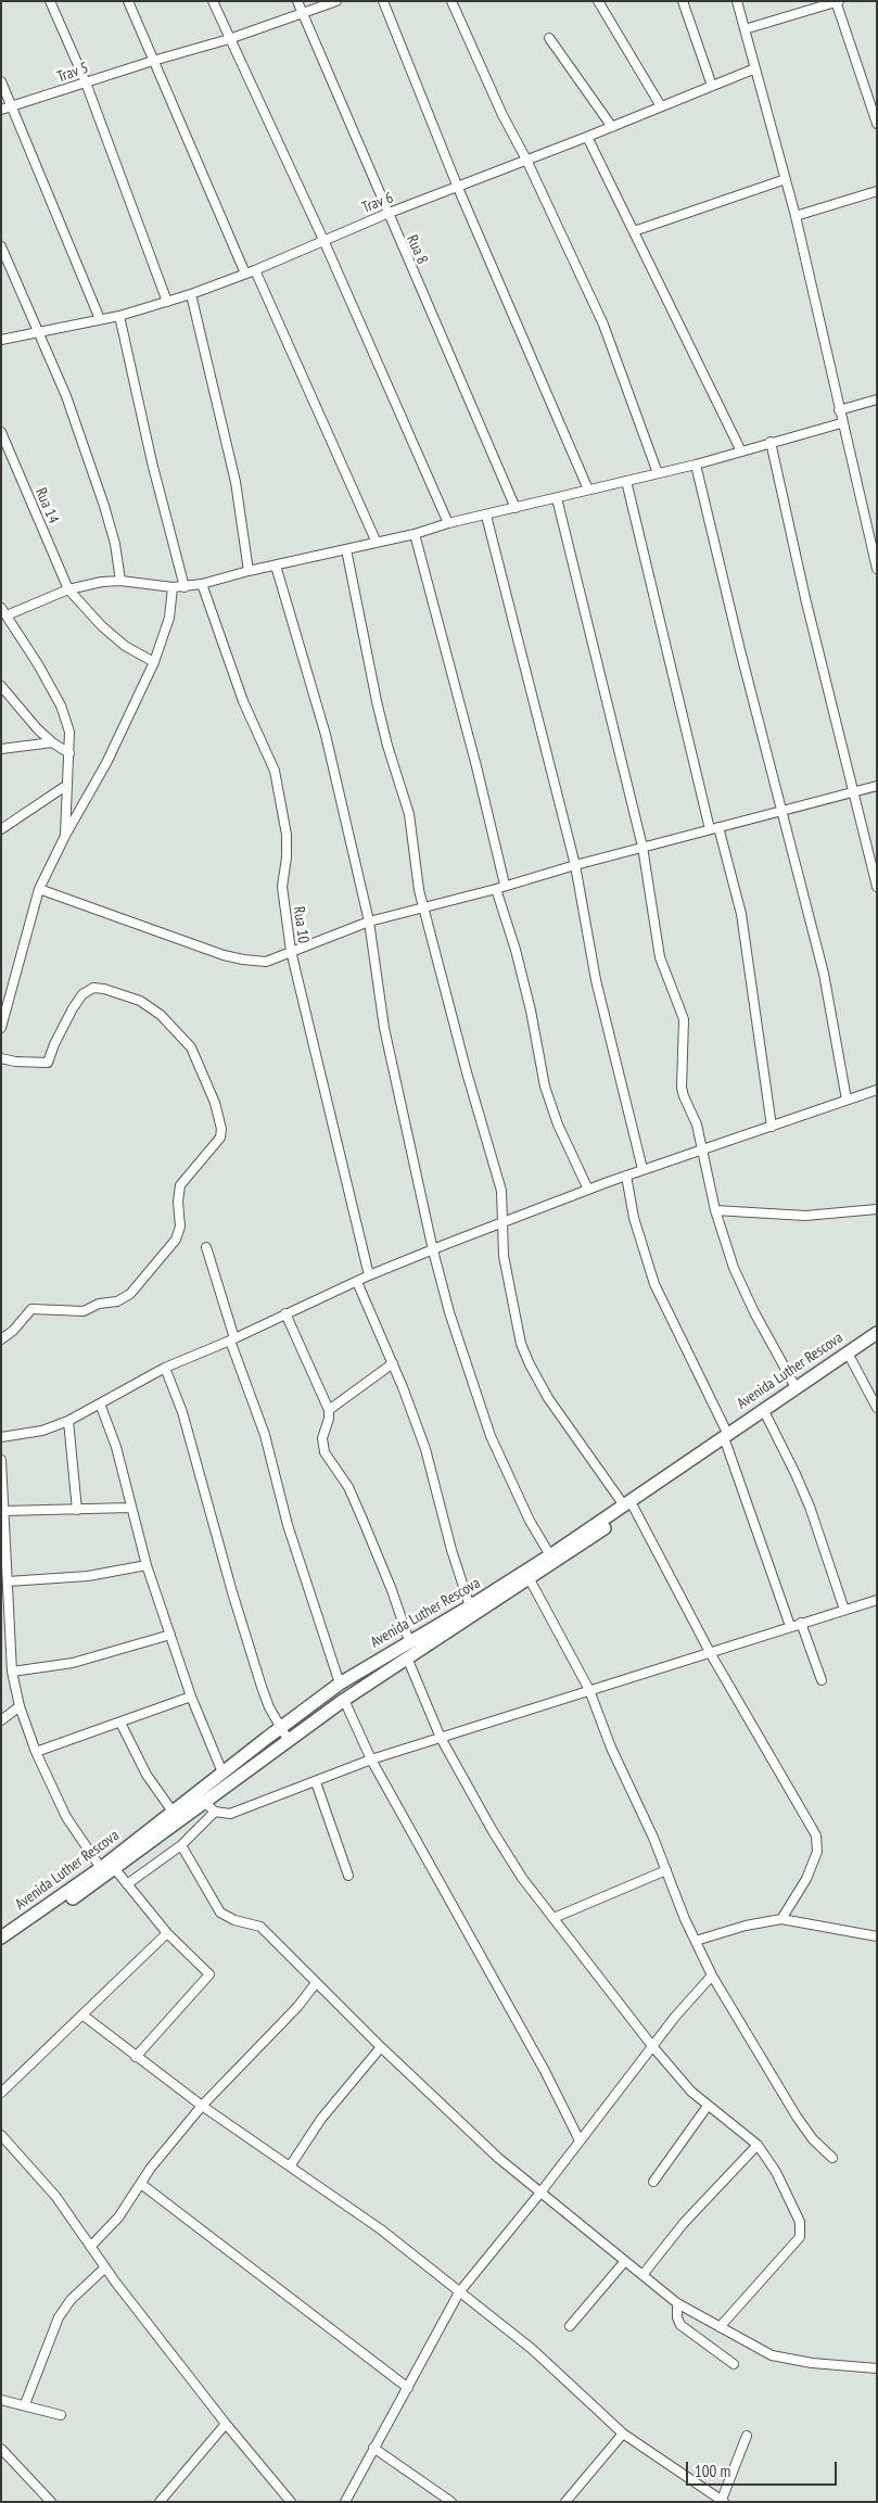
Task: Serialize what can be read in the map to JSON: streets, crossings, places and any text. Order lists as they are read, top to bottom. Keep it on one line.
{"streets":{"main road":["Avenida Luther Rescova"],"street":["Trav 5","Trav 6","Rua 8","Rua 14","Rua 10"]},"crossings":[["Trav 5","Rua 8"],["Trav 6","Rua 8"]],"scale_bar":"100 m"}
